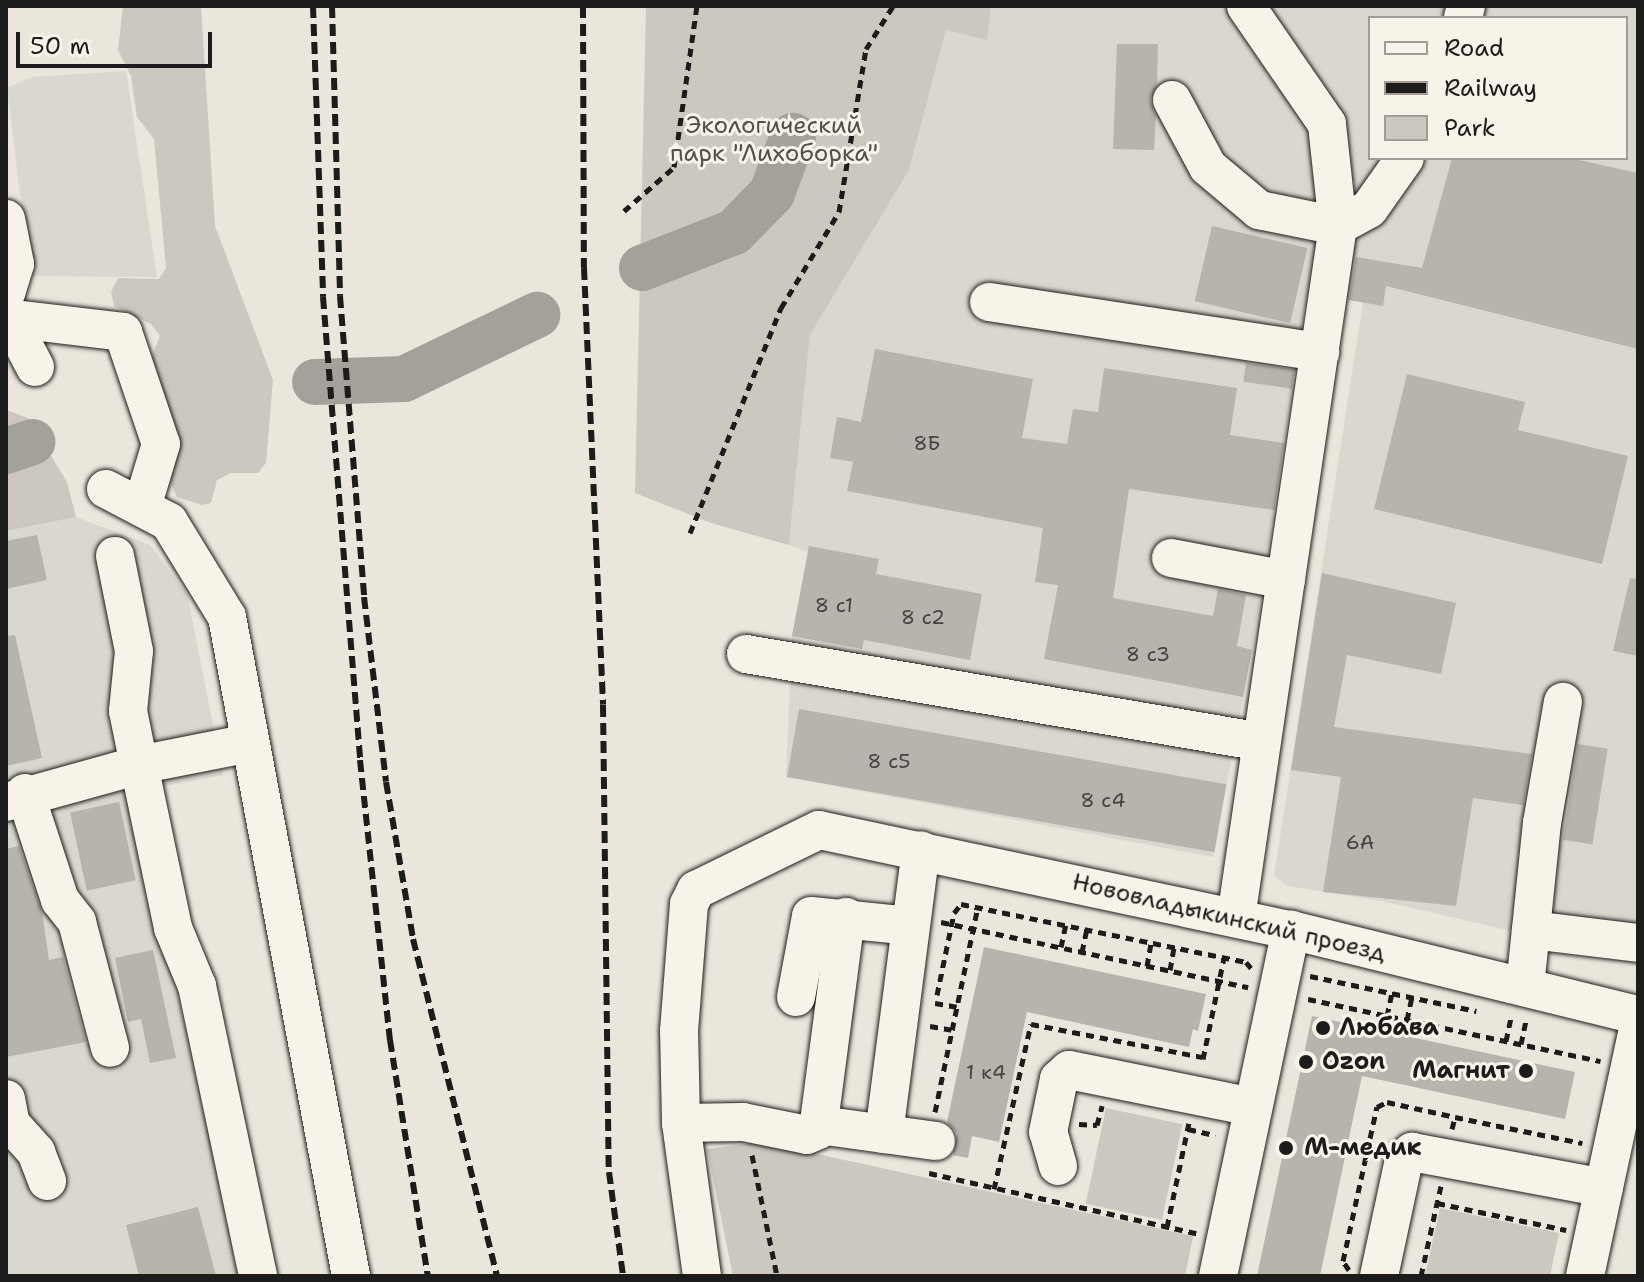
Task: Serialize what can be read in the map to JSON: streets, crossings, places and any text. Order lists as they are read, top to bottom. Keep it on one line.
{"streets":{"street":["Нововладыкинский проезд"]},"parks":["Экологический парк \"Лихоборка\""],"places":["Любава","Ozon","Магнит","М-медик"],"house_numbers":["8Б","8 с1","8 с2","8 с3","8 с5","8 с4","6А","1 к4"],"legend":["Road","Railway","Park"],"scale_bar":"50 m"}
